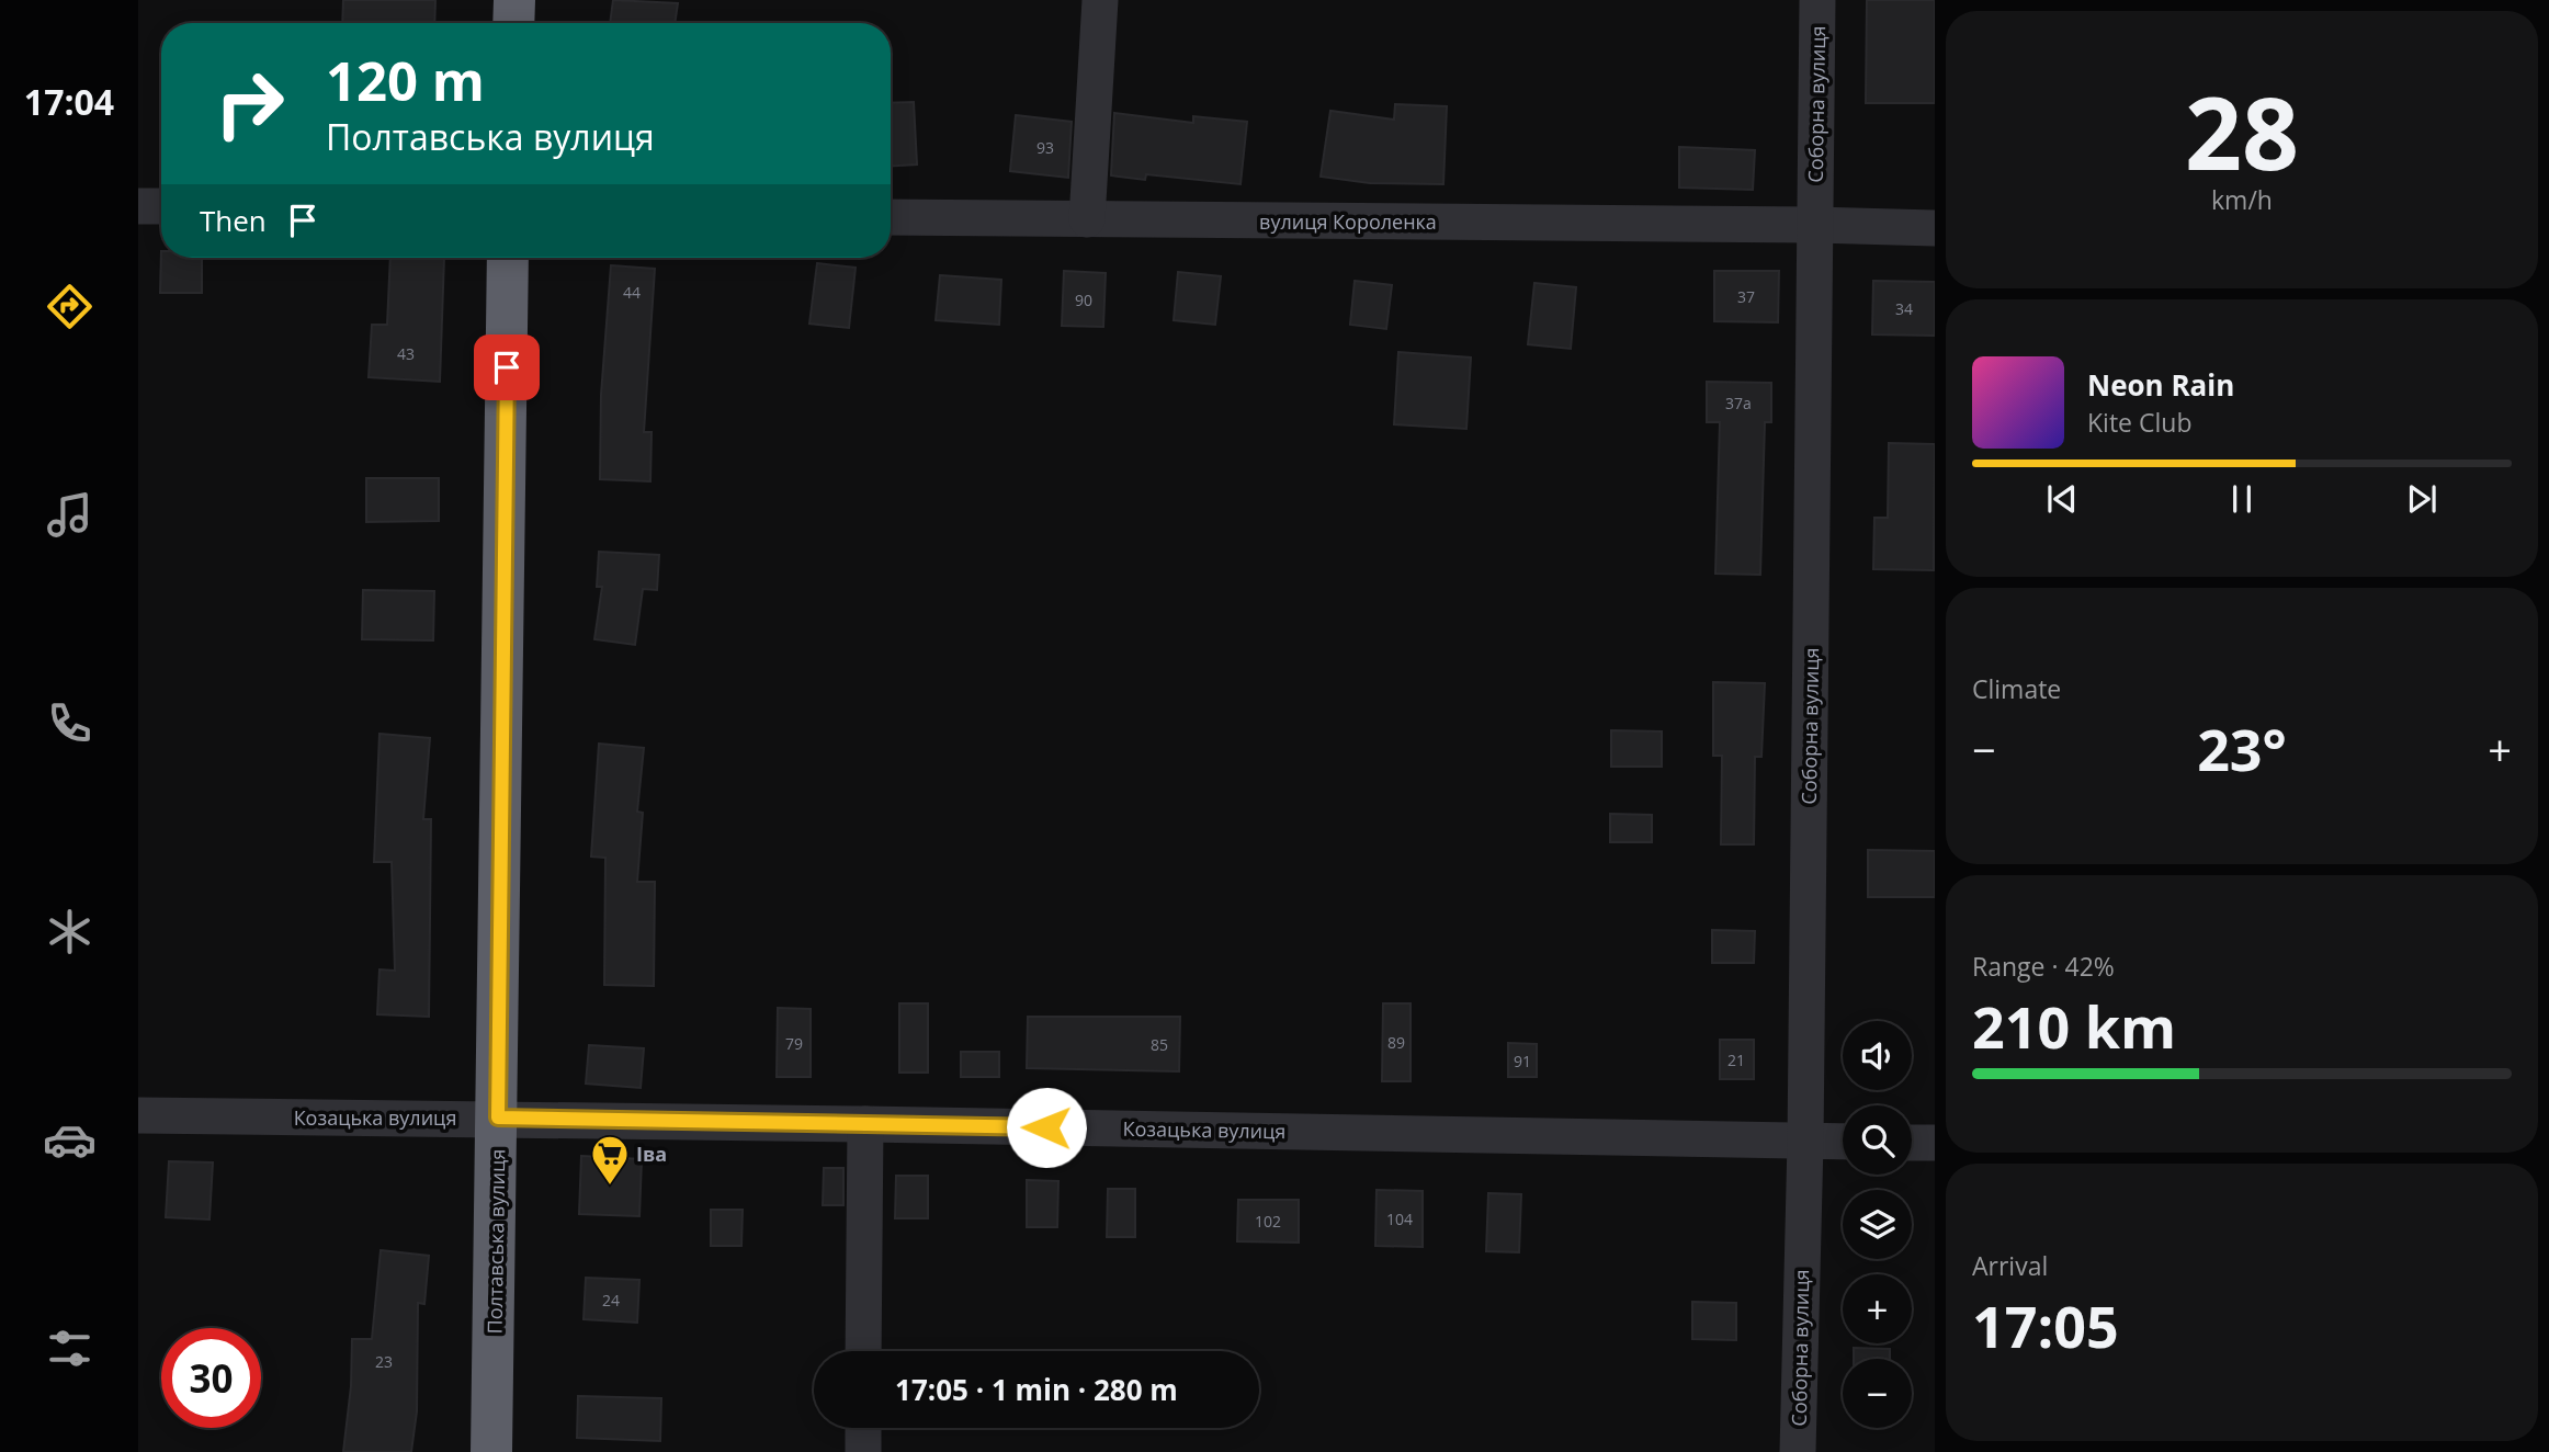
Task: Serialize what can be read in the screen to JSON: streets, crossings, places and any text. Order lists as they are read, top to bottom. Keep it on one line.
{"streets":{"highway":["Полтавська вулиця"],"street":["Соборна вулиця","вулиця Короленка","Козацька вулиця"]},"crossings":[["Соборна вулиця","вулиця Короленка"],["Соборна вулиця","Козацька вулиця"],["Козацька вулиця","Полтавська вулиця"]],"places":{"supermarket":["Іва"]},"house_numbers":["93","44","37","90","34","43","37а","89","79","85","21","91","104","102","24","23"],"page":{"tabs":"17:04","tile":[["28","km/h"],"Climate",["Range · 42%","210 km"],["Arrival","17:05"]],"turn":["120 m","Полтавська вулиця"],"then":"Then","song":["Neon Rain","Kite Club"],"heat":["−","23°","+"],"map_buttons":["+","−"],"limit":"30","trip":"17:05 · 1 min · 280 m"}}
